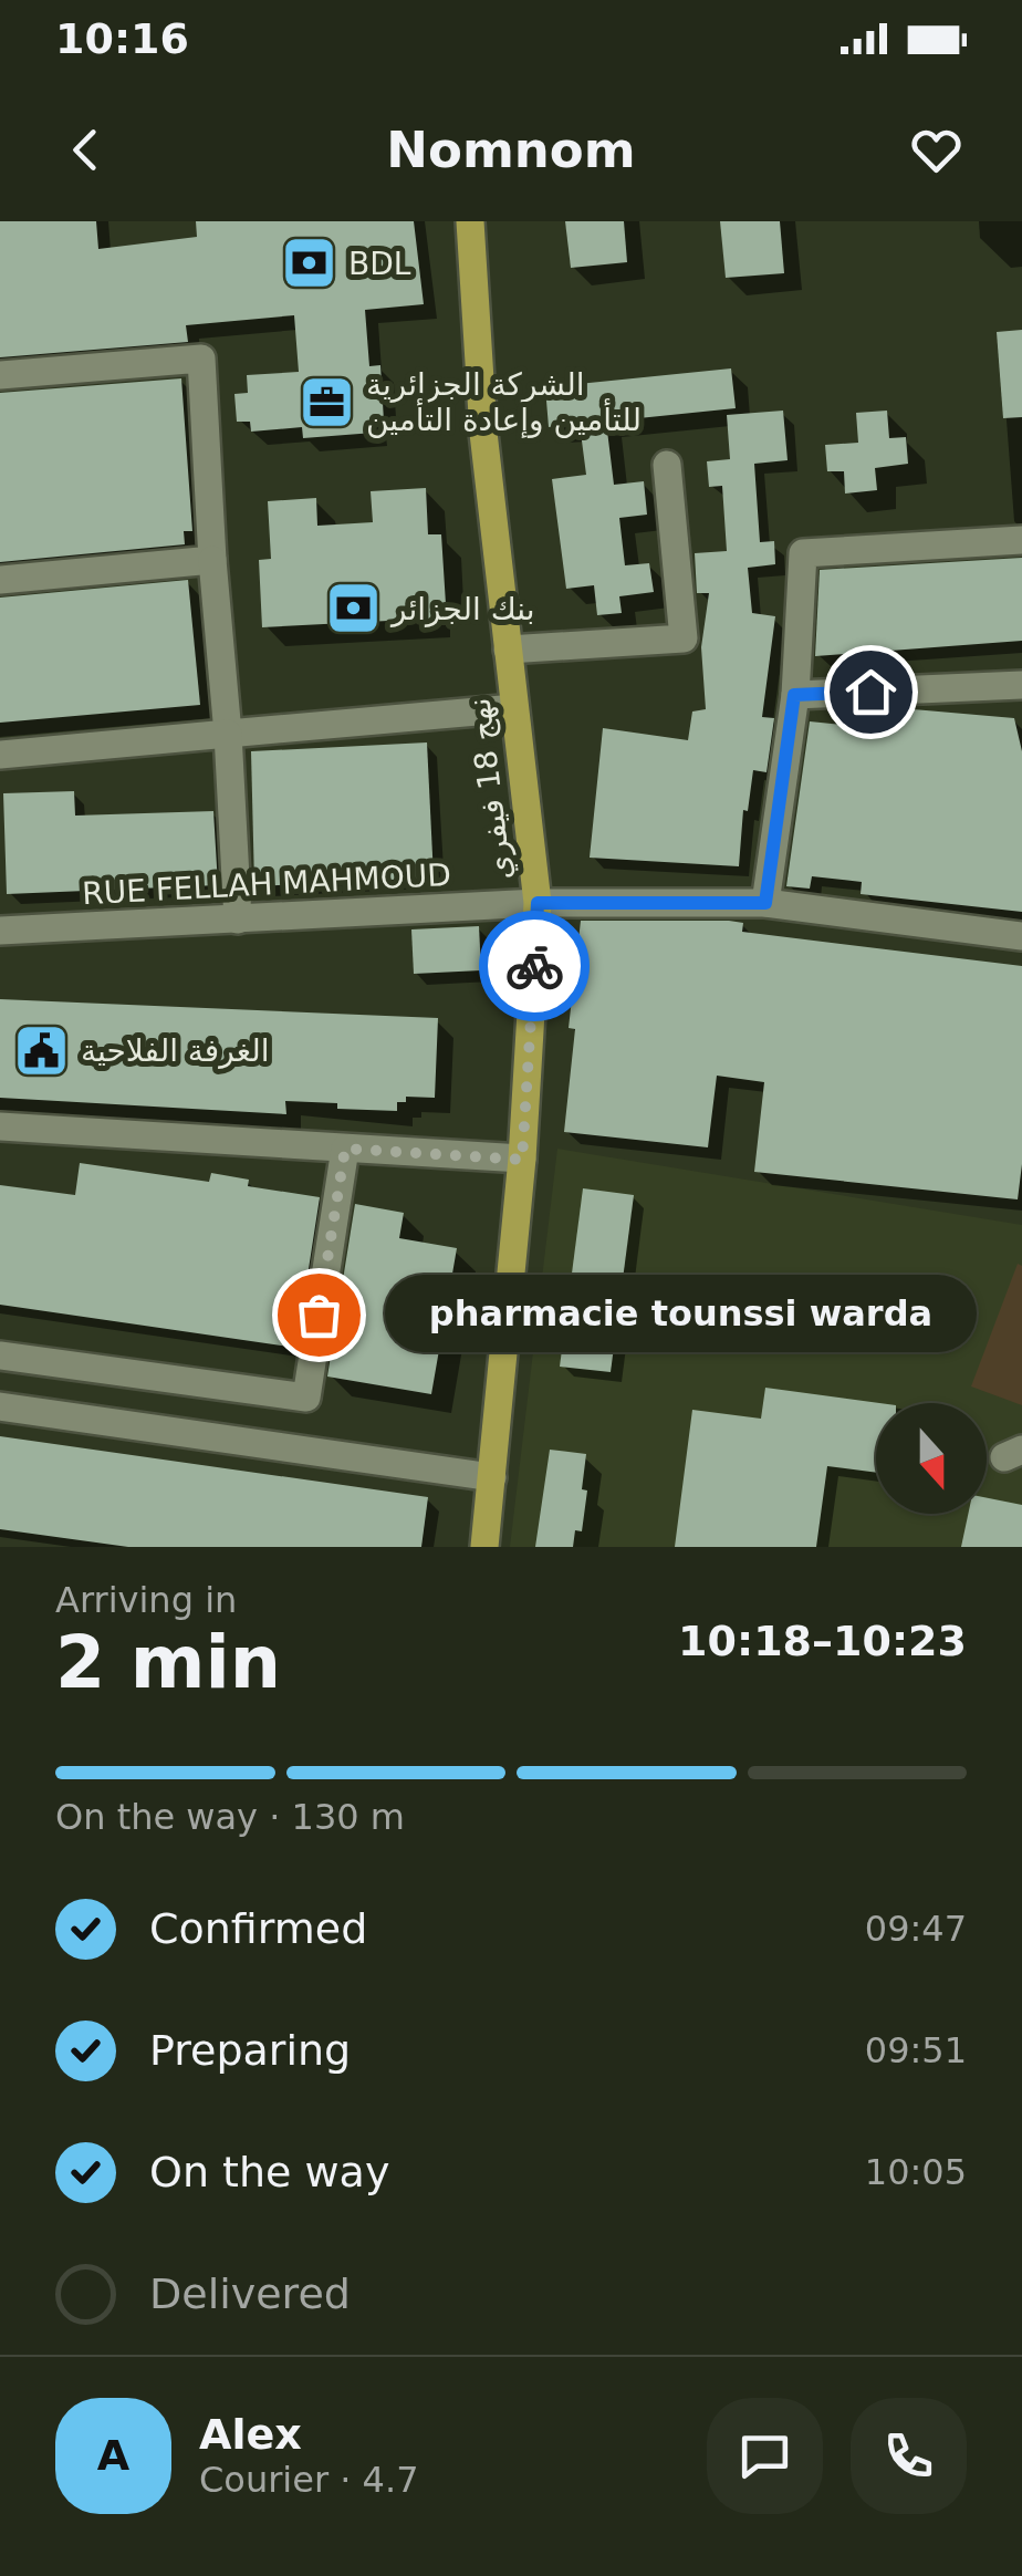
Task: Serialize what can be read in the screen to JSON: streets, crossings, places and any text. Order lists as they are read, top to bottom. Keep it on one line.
{"streets":{"main road":["نهج 18 فيفري"],"street":["RUE FELLAH MAHMOUD"]},"crossings":[["نهج 18 فيفري","RUE FELLAH MAHMOUD"]],"places":{"bank":["BDL","بنك الجزائر"],"office":["الشركة الجزائرية للتأمين وإعادة التأمين"],"public building":["الغرفة الفلاحية"],"other":["pharmacie tounssi warda"]},"north":"bottom","page":{"status":"10:16","header":"Nomnom","bubble":"pharmacie tounssi warda","heading":["2 min","Arriving in","10:18–10:23"],"panel":["Alex","Courier · 4.7"],"bar":"On the way · 130 m","list":[["Confirmed","09:47"],["Preparing","09:51"],["On the way","10:05"],"Delivered"],"round":"A"}}
